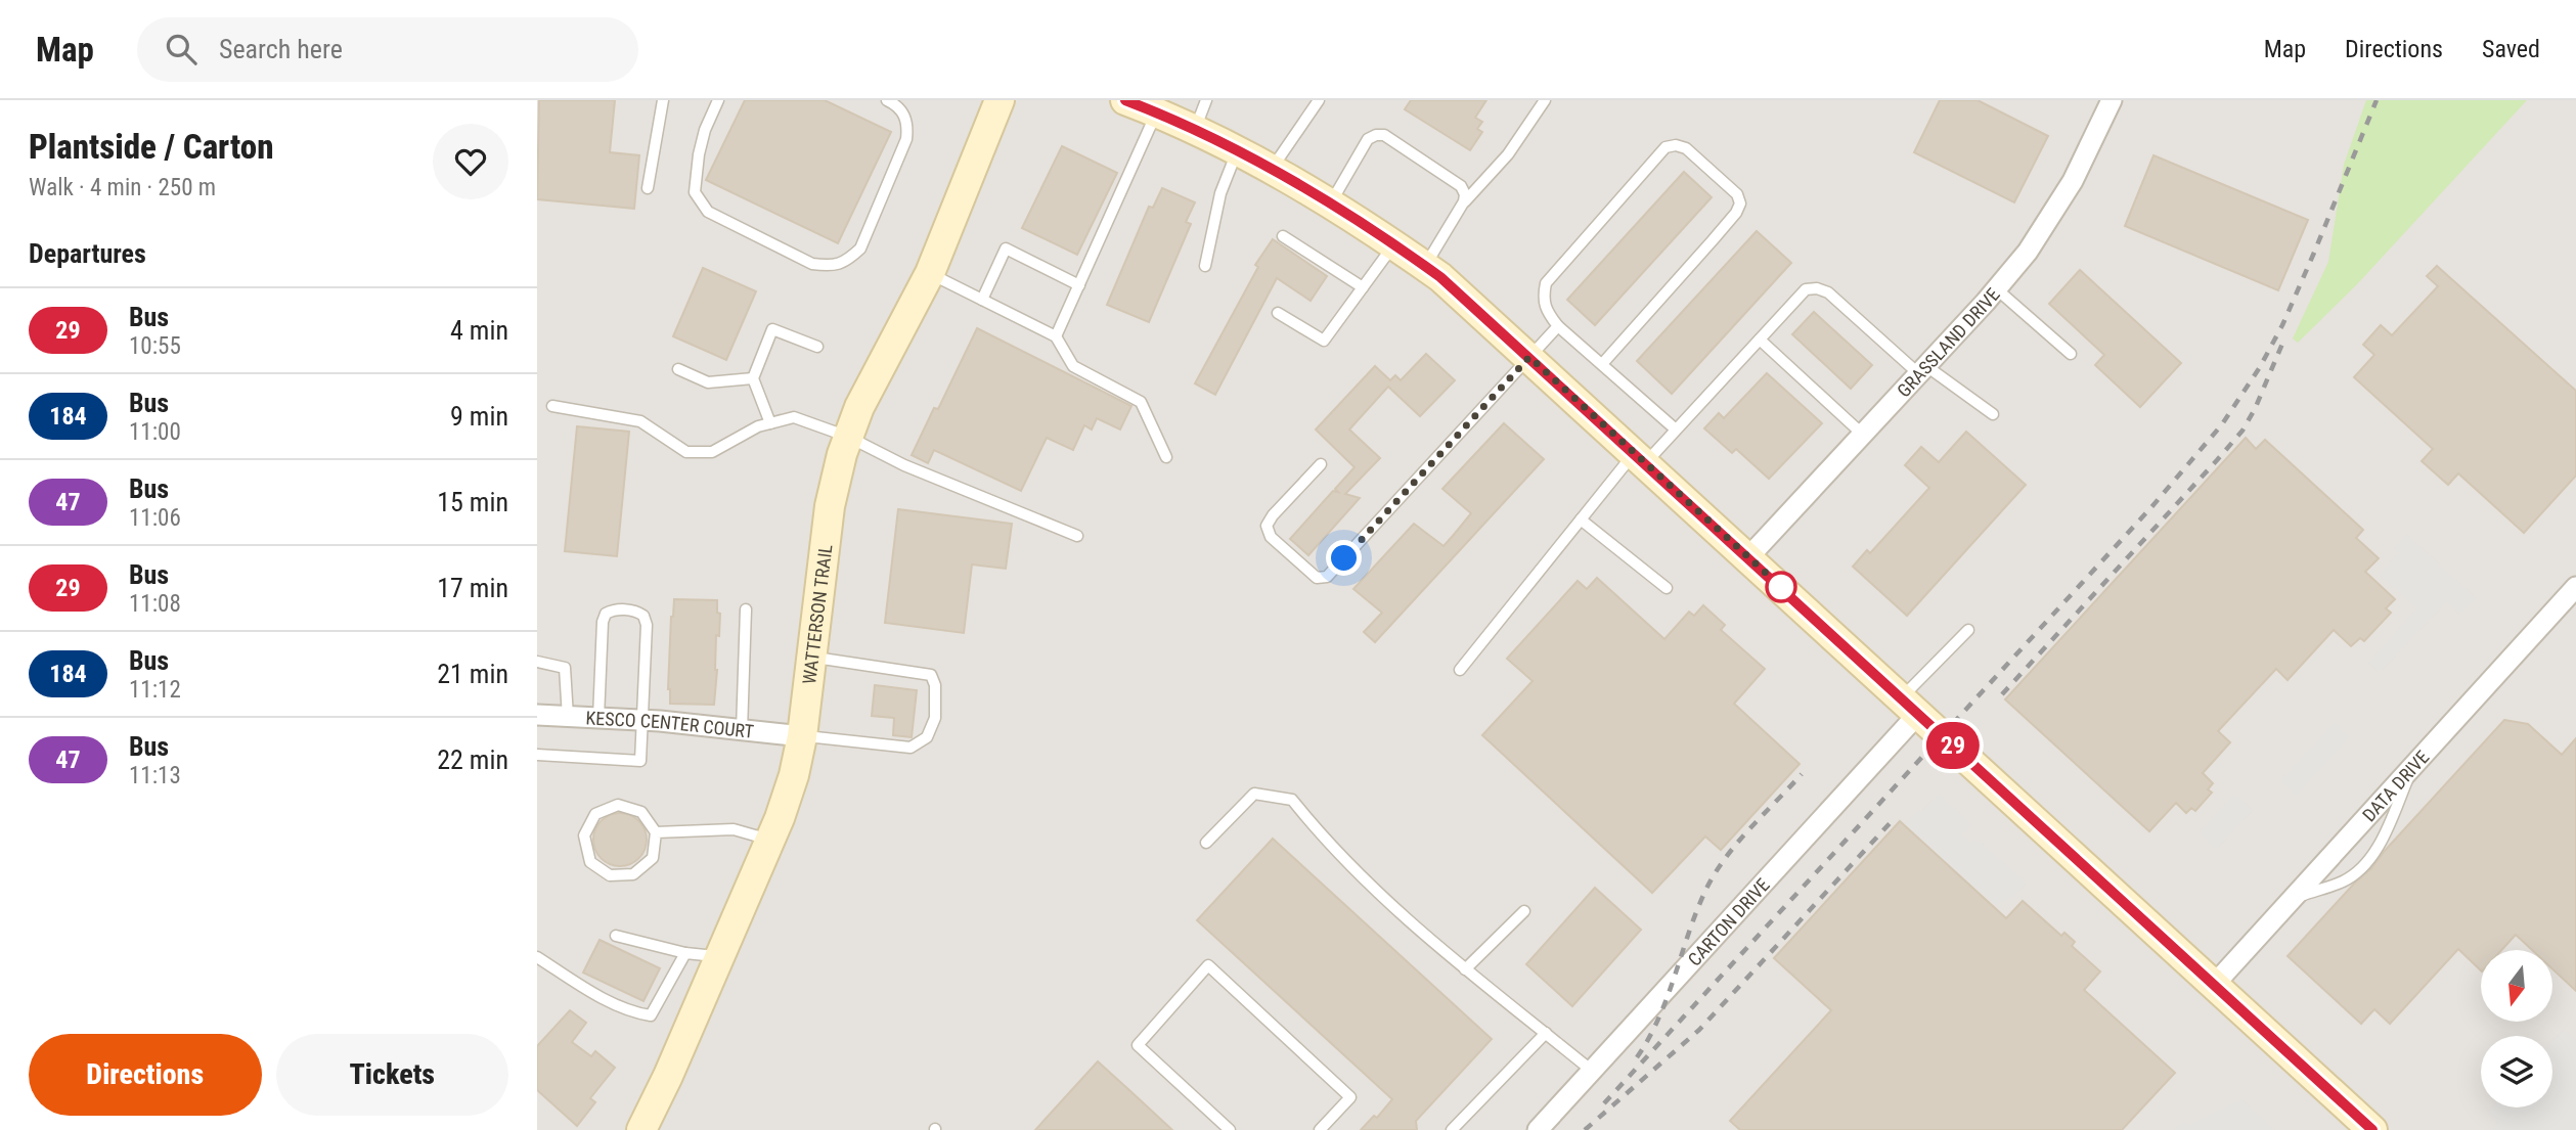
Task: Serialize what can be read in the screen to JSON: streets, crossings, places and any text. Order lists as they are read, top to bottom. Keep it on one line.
{"streets":{"street":["GRASSLAND DRIVE","WATTERSON TRAIL","KESCO CENTER COURT","DATA DRIVE","CARTON DRIVE"]},"crossings":[["WATTERSON TRAIL","KESCO CENTER COURT"]],"lines":["bus line 29"],"north":"bottom","page":{"header":"Map","search":"Search here","nav":["Map","Directions","Saved"],"heading":[["Plantside / Carton","Walk · 4 min · 250 m"],"Departures"],"on_map":"29","list":[{"mark":"29","name":"Bus","note":"10:55","value":"4 min"},{"mark":"184","name":"Bus","note":"11:00","value":"9 min"},{"mark":"47","name":"Bus","note":"11:06","value":"15 min"},{"mark":"29","name":"Bus","note":"11:08","value":"17 min"},{"mark":"184","name":"Bus","note":"11:12","value":"21 min"},{"mark":"47","name":"Bus","note":"11:13","value":"22 min"}],"buttons":["Directions","Tickets"]}}
